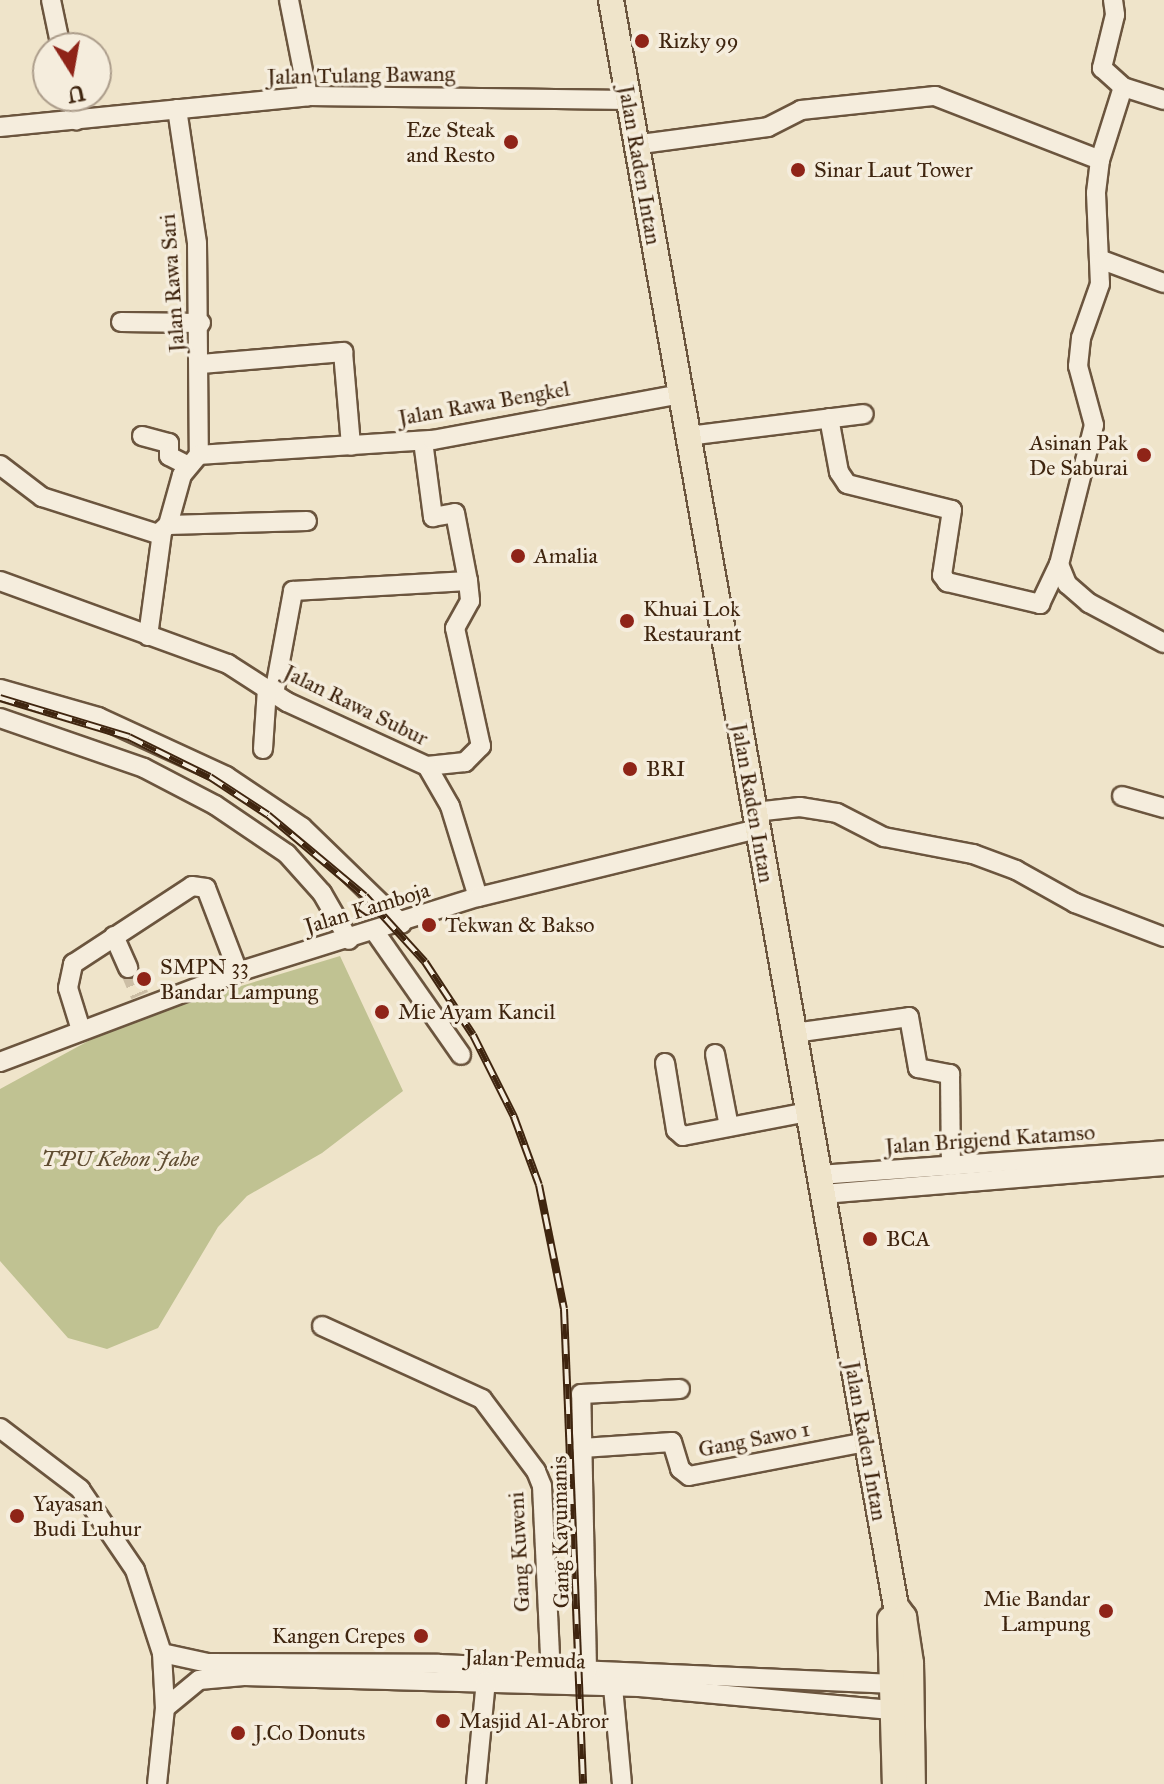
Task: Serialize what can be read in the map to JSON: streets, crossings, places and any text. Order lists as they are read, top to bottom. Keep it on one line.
{"streets":{"main road":["Jalan Raden Intan"],"street":["Jalan Tulang Bawang","Jalan Rawa Sari","Jalan Rawa Bengkel","Jalan Rawa Subur","Jalan Kamboja","Jalan Brigjend Katamso","Gang Sawo 1","Gang Kayumanis","Gang Kuweni","Jalan Pemuda"]},"crossings":[["Jalan Tulang Bawang","Jalan Raden Intan"],["Jalan Tulang Bawang","Jalan Rawa Sari"],["Jalan Raden Intan","Jalan Rawa Bengkel"],["Jalan Raden Intan","Jalan Kamboja"],["Jalan Raden Intan","Jalan Brigjend Katamso"],["Jalan Raden Intan","Gang Sawo 1"],["Jalan Raden Intan","Jalan Pemuda"],["Jalan Rawa Sari","Jalan Rawa Bengkel"],["Jalan Rawa Sari","Jalan Rawa Subur"],["Jalan Rawa Subur","Jalan Kamboja"],["Gang Sawo 1","Gang Kayumanis"],["Gang Kayumanis","Jalan Pemuda"],["Gang Kuweni","Jalan Pemuda"]],"parks":["TPU Kebon Jahe"],"places":["Rizky 99","Eze Steak and Resto","Sinar Laut Tower","Asinan Pak De Saburai","Amalia","Khuai Lok Restaurant","BRI","Tekwan & Bakso","SMPN 33 Bandar Lampung","Mie Ayam Kancil","BCA","Yayasan Budi Luhur","Mie Bandar Lampung","Kangen Crepes","Masjid Al-Abror","J.Co Donuts"],"north":"bottom"}
